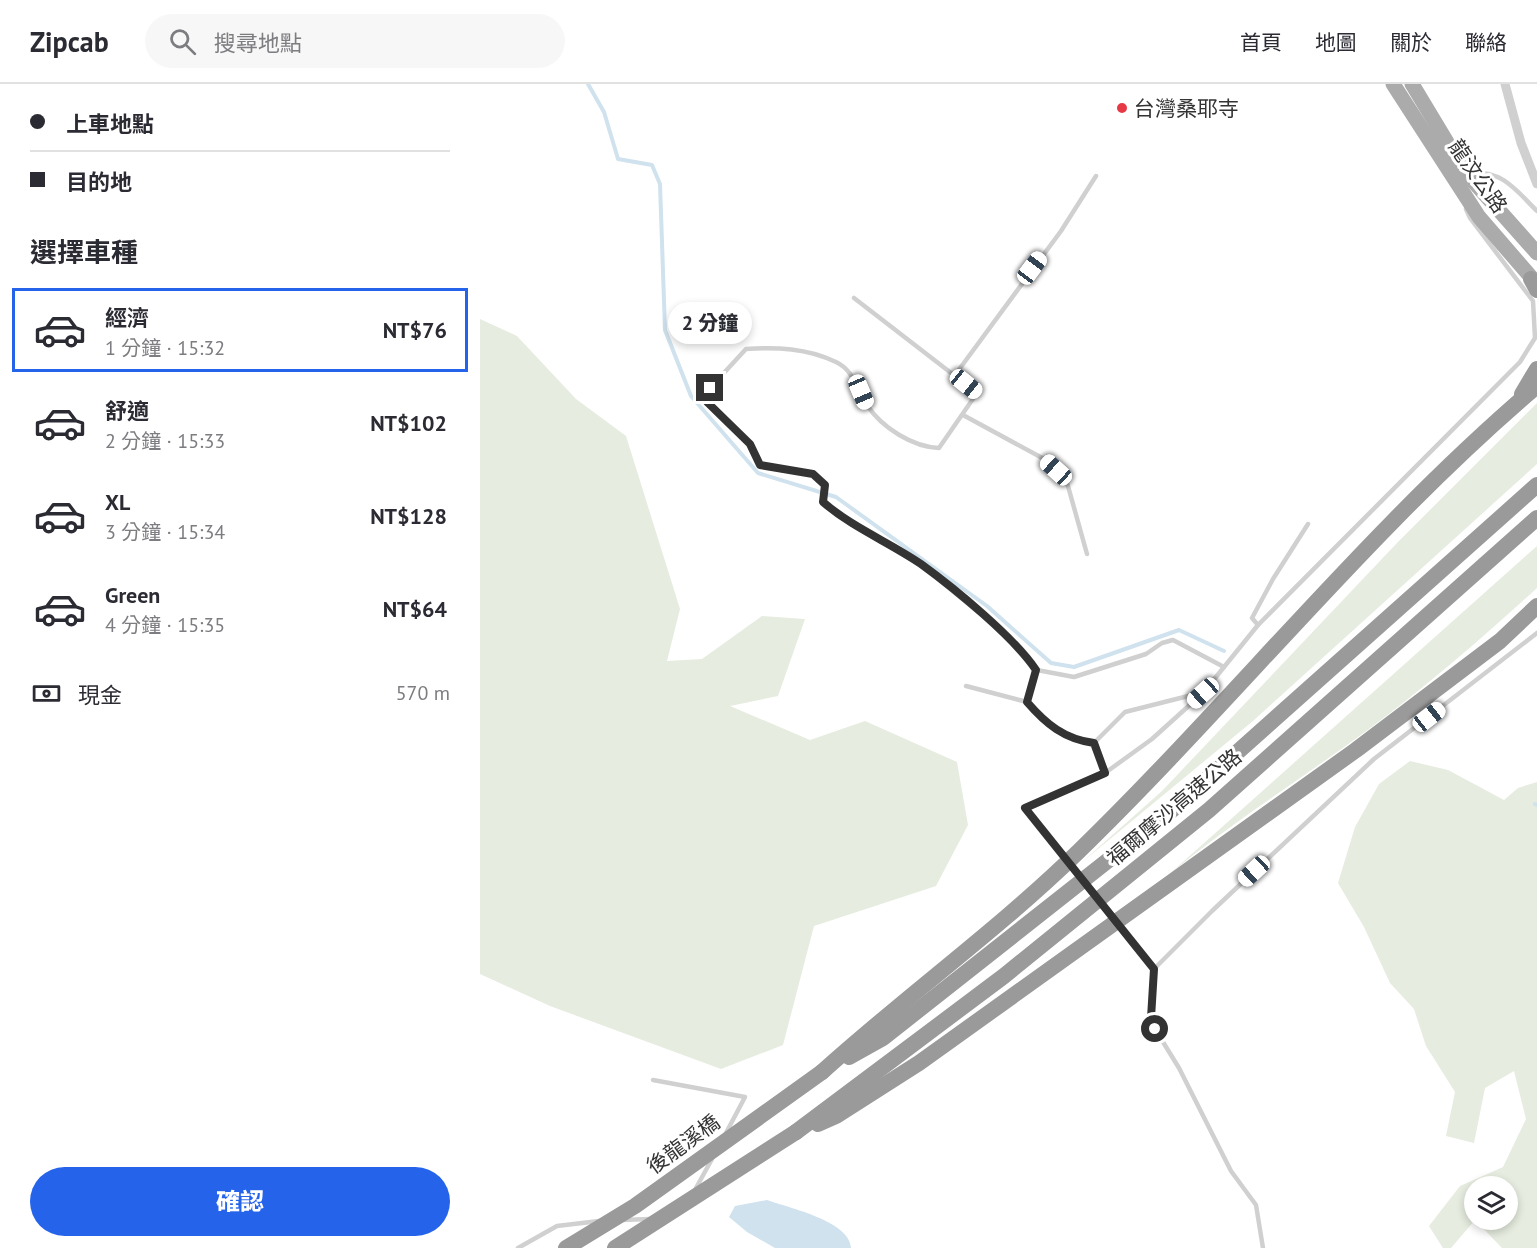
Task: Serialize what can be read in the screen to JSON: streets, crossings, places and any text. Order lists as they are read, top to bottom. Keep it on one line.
{"streets":{"highway":["福爾摩沙高速公路","後龍溪橋"],"main road":["龍汶公路"]},"crossings":[["福爾摩沙高速公路","後龍溪橋"]],"places":["台灣桑耶寺"],"page":{"header":"Zipcab","search":"搜尋地點","nav":["首頁","地圖","關於","聯絡"],"banner":["上車地點","目的地"],"heading":"選擇車種","list":[{"name":"經濟","note":"1 分鐘 · 15:32","value":"NT$76"},{"name":"舒適","note":"2 分鐘 · 15:33","value":"NT$102"},{"name":"XL","note":"3 分鐘 · 15:34","value":"NT$128"},{"name":"Green","note":"4 分鐘 · 15:35","value":"NT$64"}],"bubble":"2 分鐘","pay":["現金","570 m"],"buttons":"確認"}}
